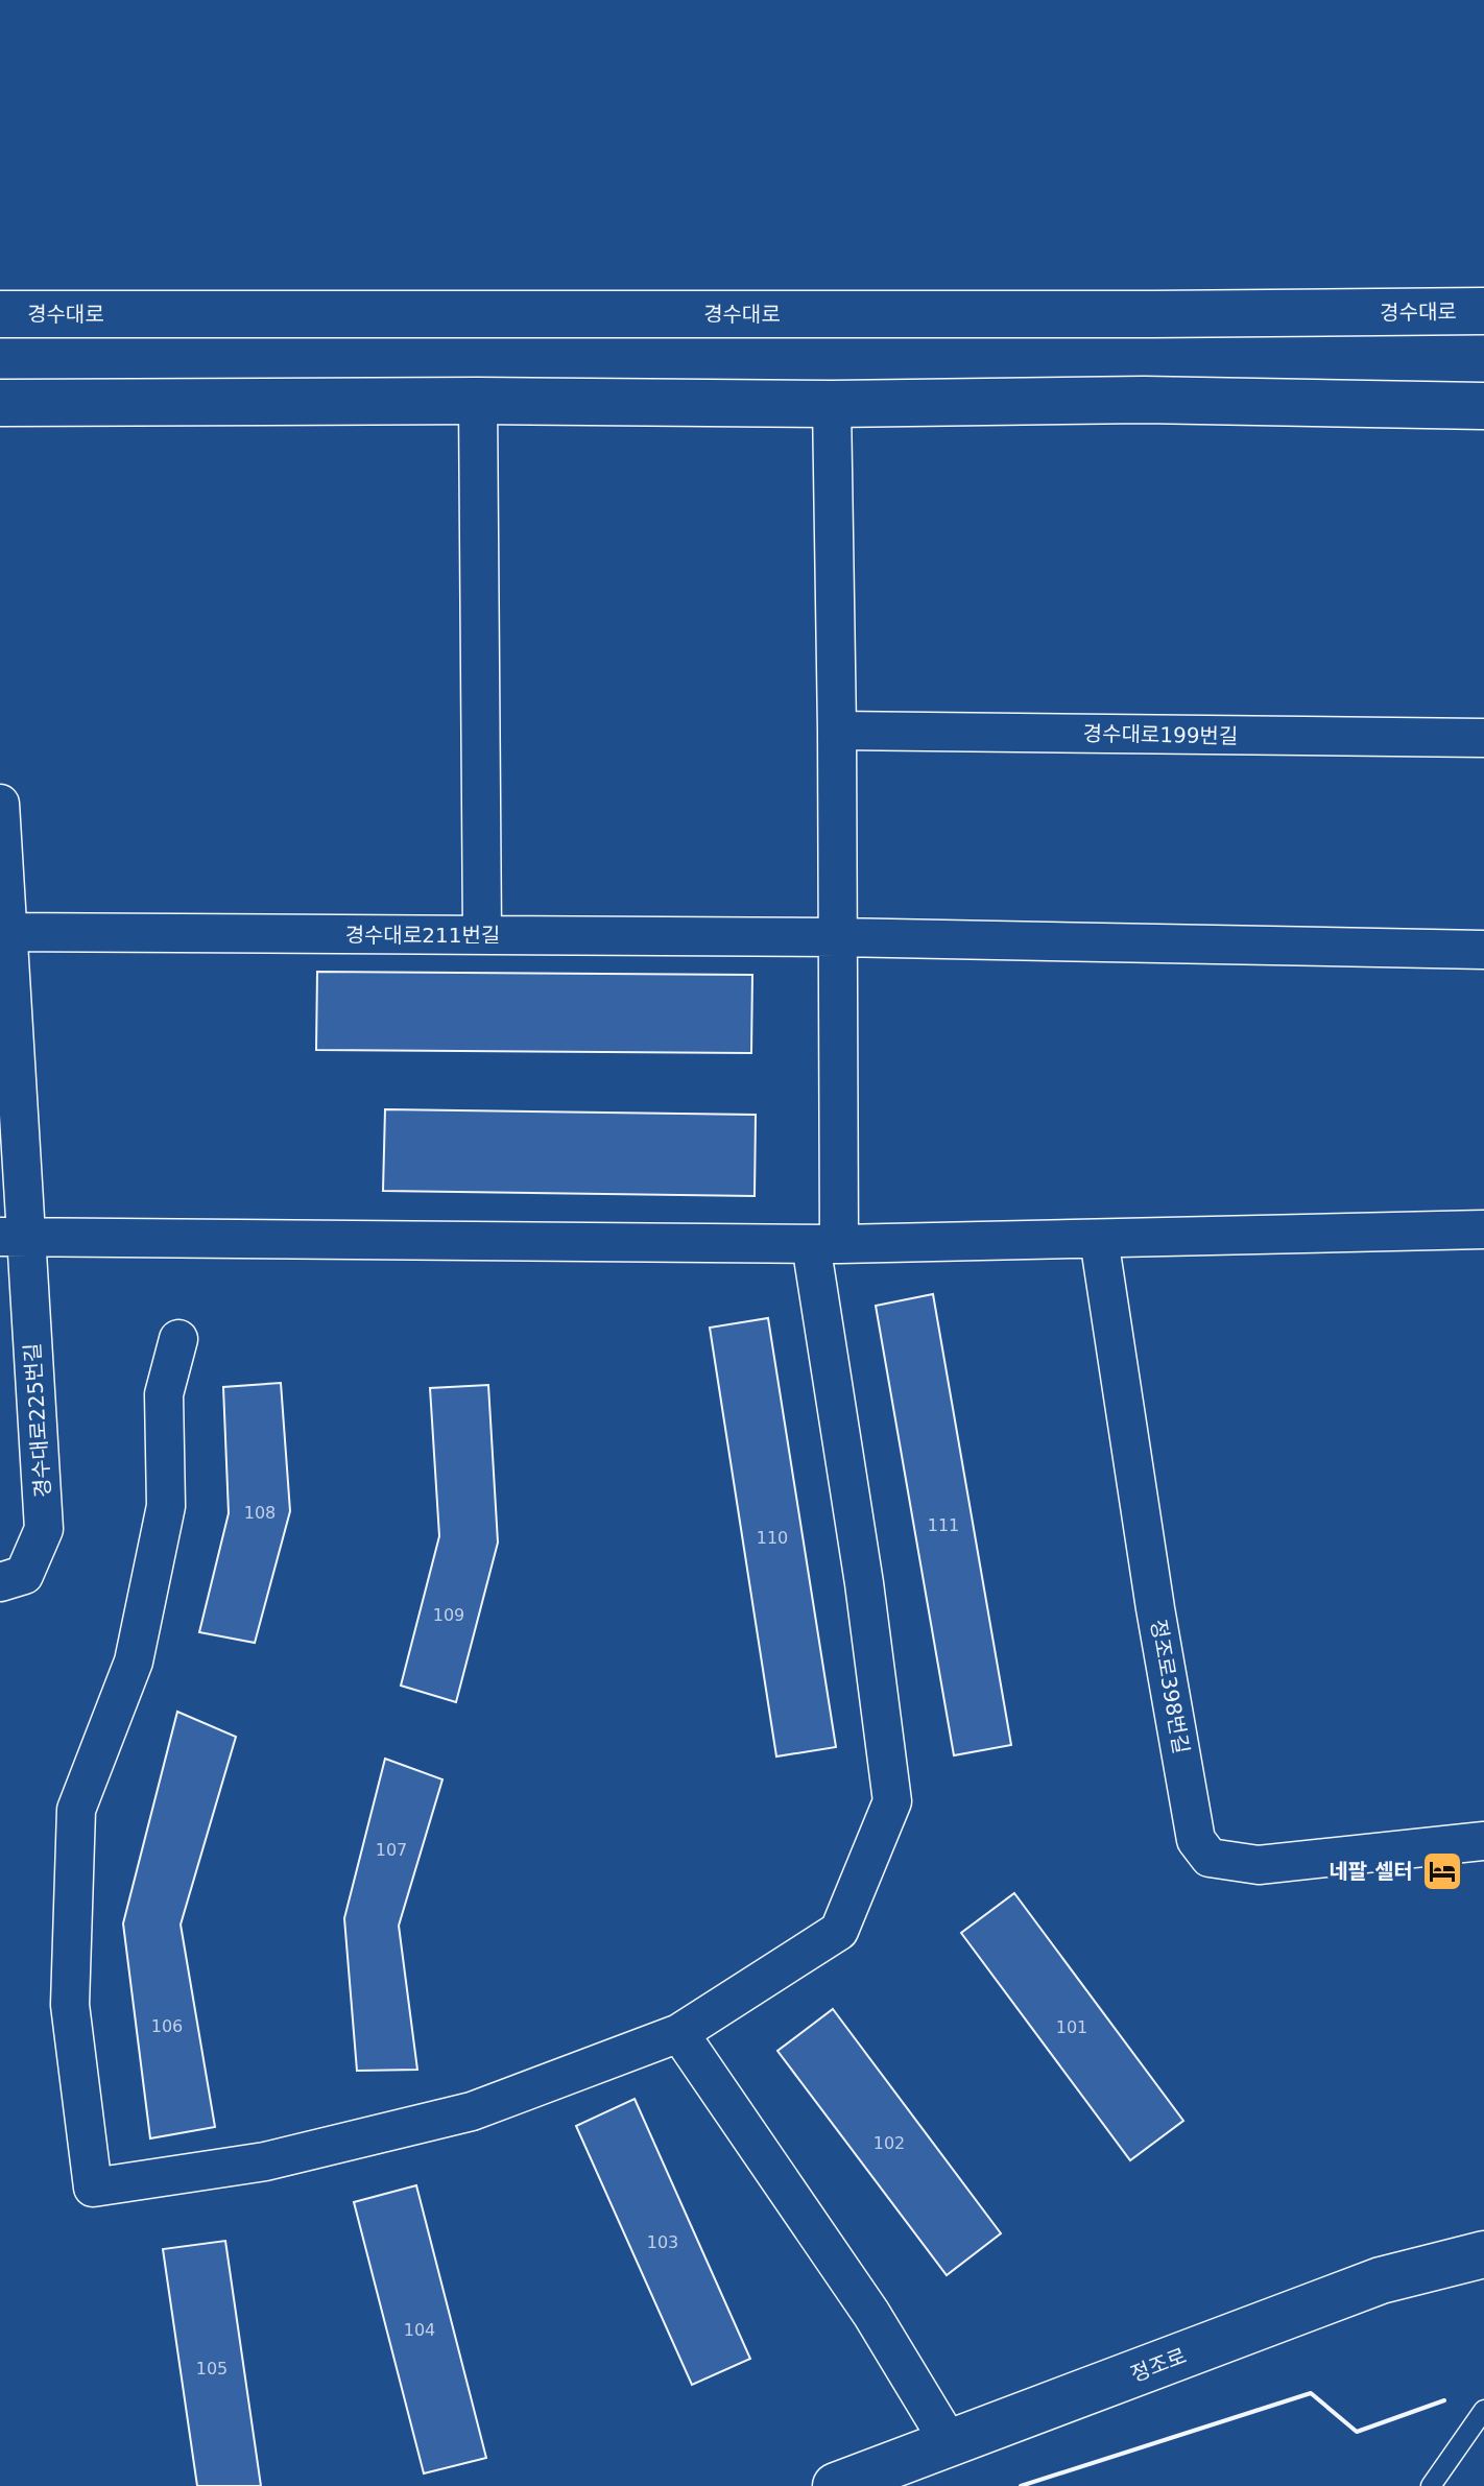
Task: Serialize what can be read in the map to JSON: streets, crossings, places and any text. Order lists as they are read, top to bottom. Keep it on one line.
{"streets":{"main road":["경수대로","정조로"],"street":["경수대로199번길","경수대로211번길","경수대로225번길","정조로398번길"]},"crossings":[["경수대로211번길","경수대로225번길"]],"places":{"hotel":["네팔 셀터"]},"house_numbers":["108","111","110","109","107","106","101","102","103","104","105"]}
